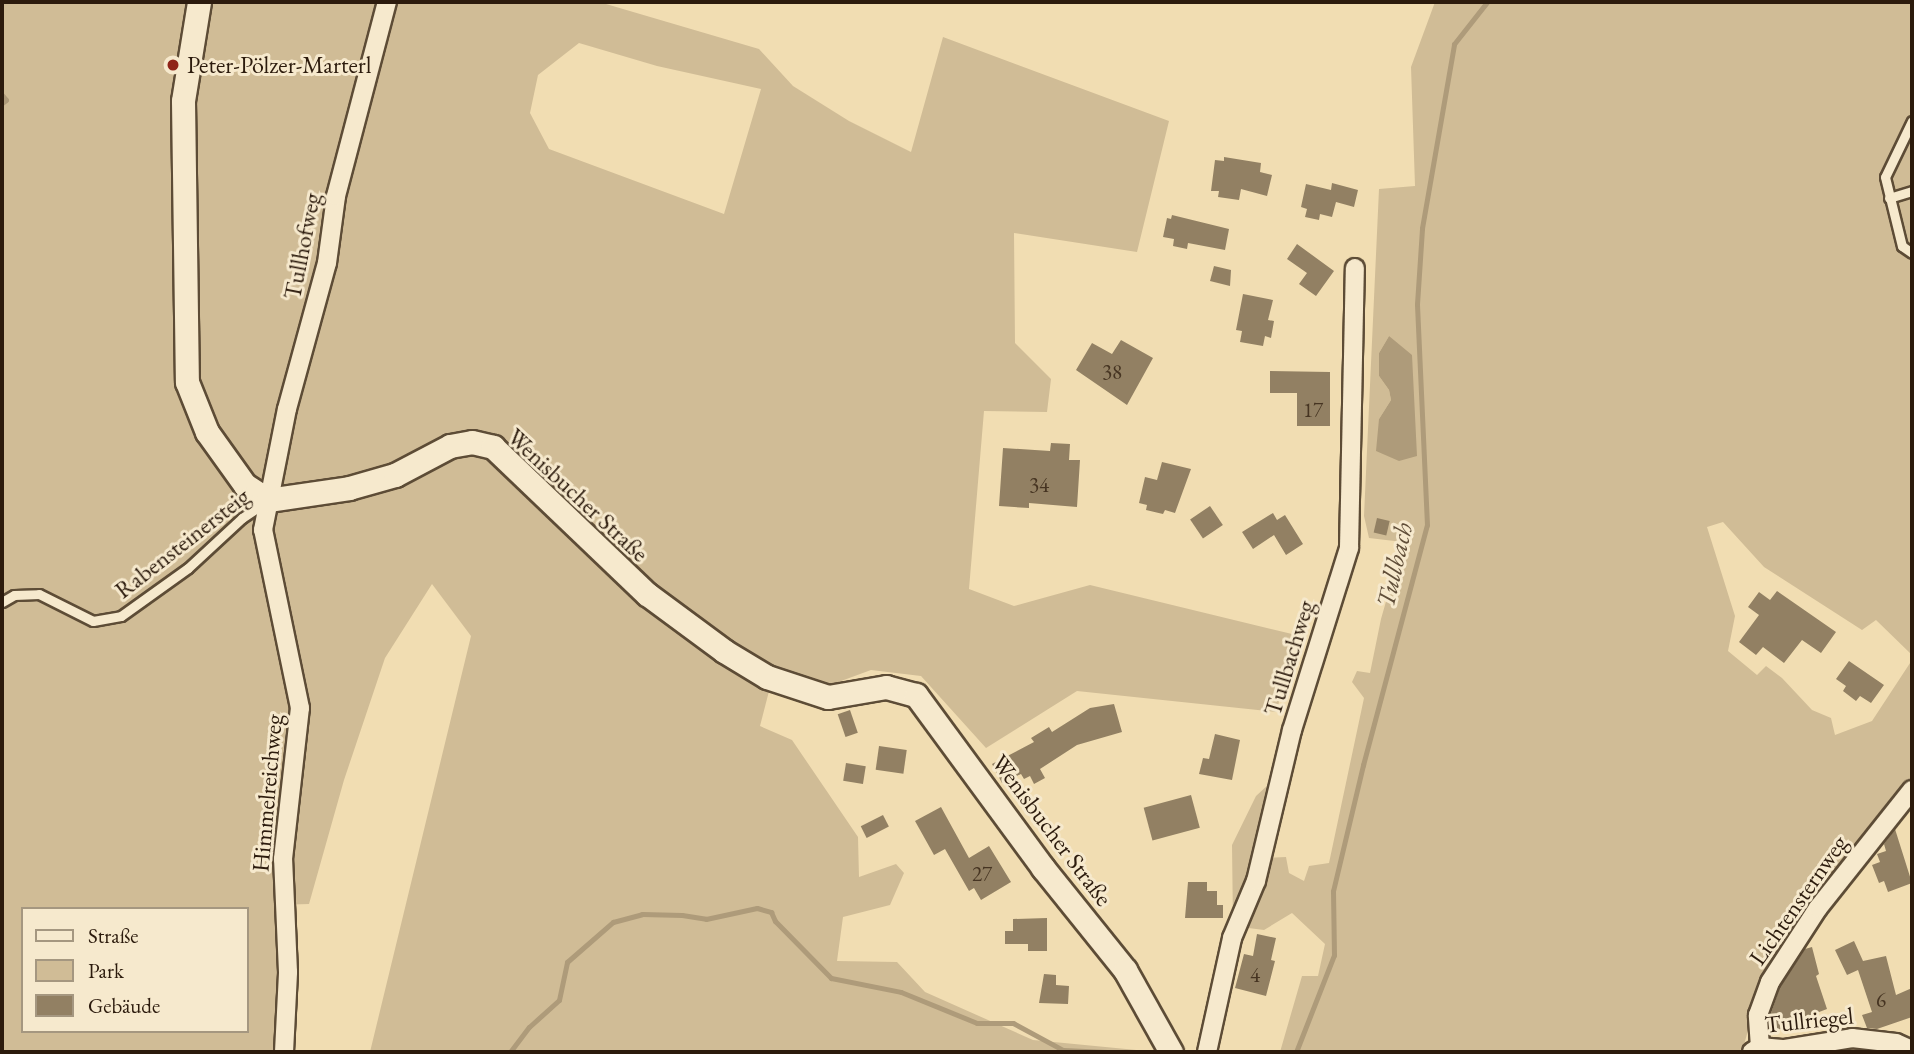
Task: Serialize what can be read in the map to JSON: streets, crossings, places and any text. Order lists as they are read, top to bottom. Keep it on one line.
{"streets":{"street":["Tullhofweg","Wenisbucher Straße","Tullbachweg","Himmelreichweg","Lichtensternweg","Tullriegel"],"lane":["Rabensteinersteig"]},"crossings":[["Tullhofweg","Wenisbucher Straße"],["Tullhofweg","Rabensteinersteig"],["Tullhofweg","Himmelreichweg"],["Wenisbucher Straße","Rabensteinersteig"],["Wenisbucher Straße","Himmelreichweg"],["Rabensteinersteig","Himmelreichweg"],["Lichtensternweg","Tullriegel"]],"water":["Tullbach"],"places":["Peter-Pölzer-Marterl"],"house_numbers":["38","17","34","27","4","6"],"legend":["Straße","Park","Gebäude"]}
